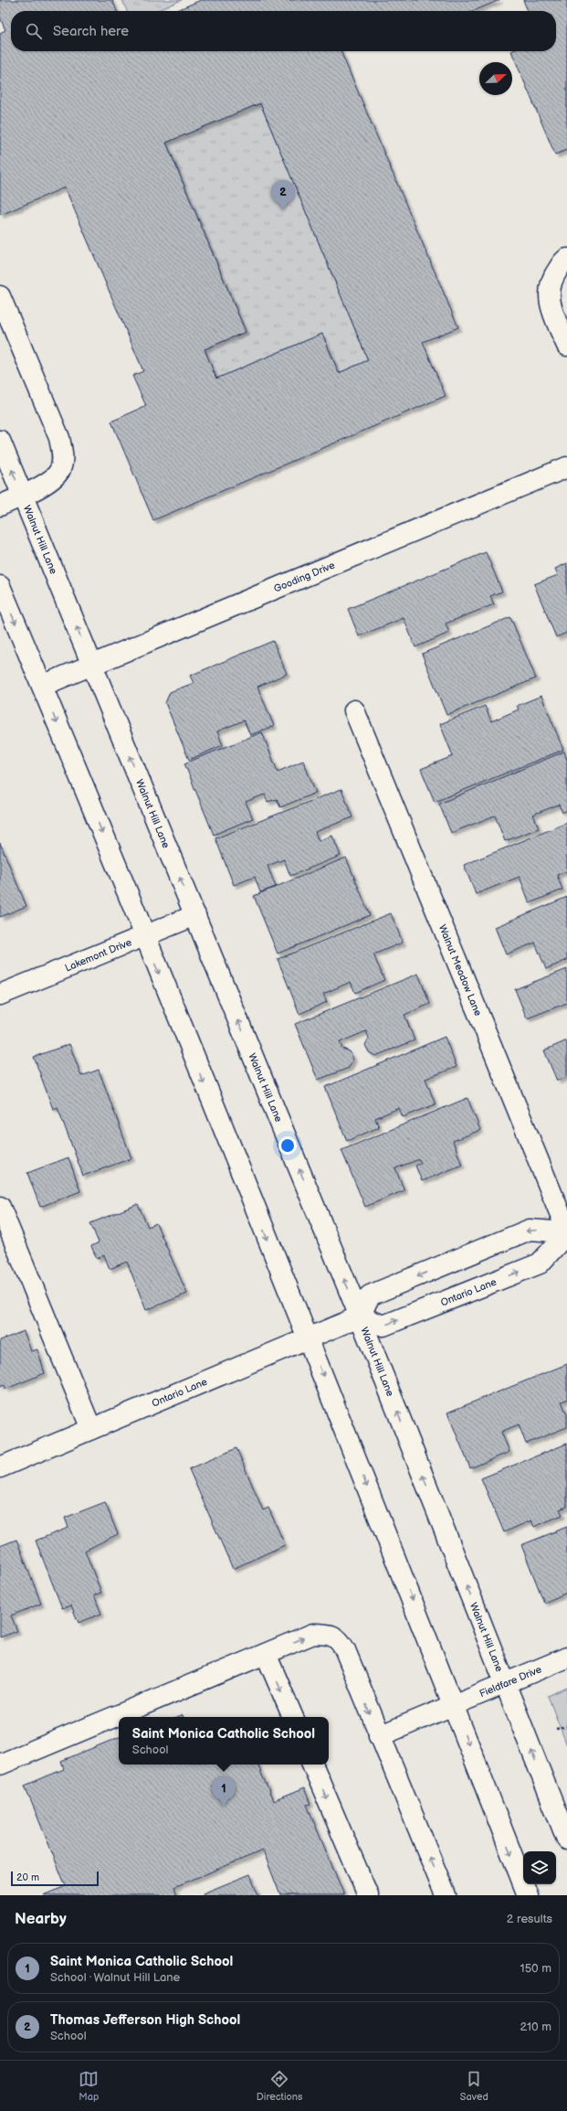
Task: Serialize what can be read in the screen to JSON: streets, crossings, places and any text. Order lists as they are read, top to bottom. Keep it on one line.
{"streets":{"main road":["Walnut Hill Lane","Gooding Drive","Lakemont Drive","Walnut Meadow Lane","Ontario Lane","Fieldfare Drive"]},"crossings":[["Walnut Hill Lane","Gooding Drive"],["Walnut Hill Lane","Lakemont Drive"],["Walnut Hill Lane","Ontario Lane"],["Walnut Hill Lane","Fieldfare Drive"],["Walnut Meadow Lane","Ontario Lane"]],"scale_bar":"20 m","north":"top right","page":{"search":"Search here","pins":["2","1"],"popup":["Saint Monica Catholic School","School"],"scale":"20 m","heading":["Nearby","2 results"],"list":[{"mark":"1","name":"Saint Monica Catholic School","note":"School · Walnut Hill Lane","value":"150 m"},{"mark":"2","name":"Thomas Jefferson High School","note":"School","value":"210 m"}],"nav":["Map","Directions","Saved"]}}
